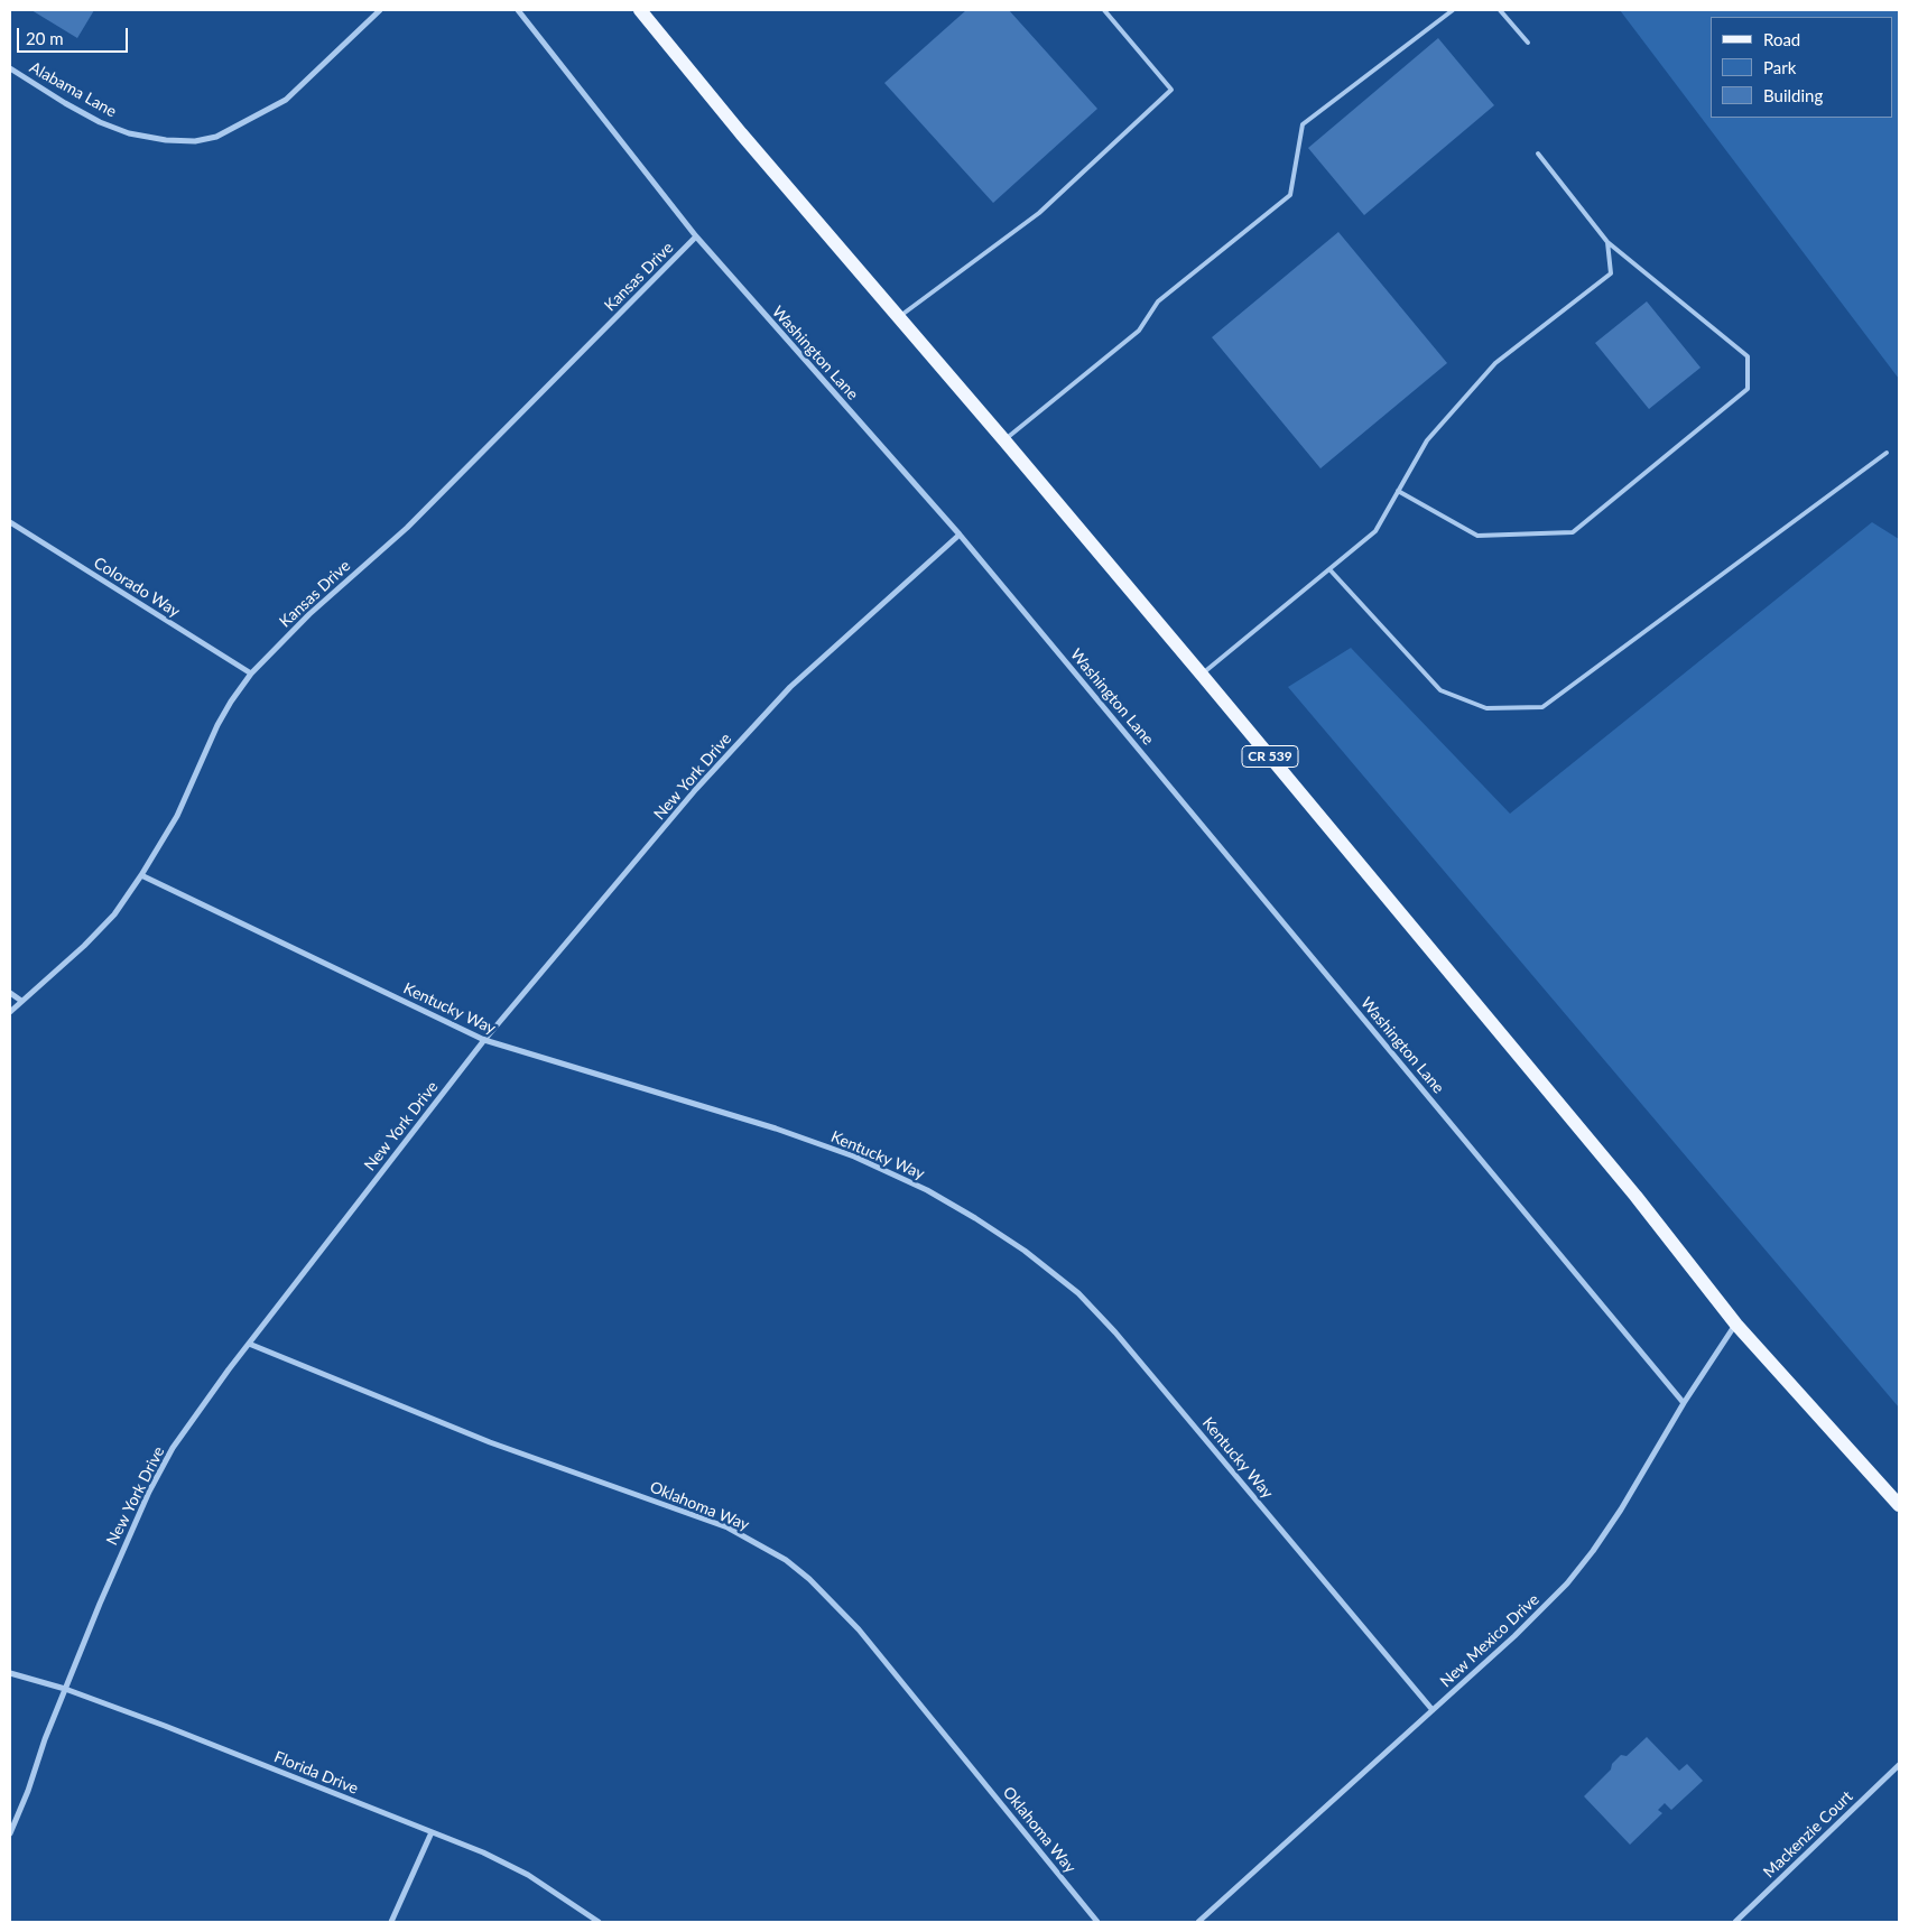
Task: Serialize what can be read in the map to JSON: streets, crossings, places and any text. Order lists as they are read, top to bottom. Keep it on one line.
{"streets":{"main road":["CR 539"],"street":["Alabama Lane","Kansas Drive","Washington Lane","Colorado Way","New York Drive","Kentucky Way","Oklahoma Way","New Mexico Drive","Florida Drive","Mackenzie Court"]},"crossings":[["Kansas Drive","Washington Lane"],["Kansas Drive","Colorado Way"],["Kansas Drive","Kentucky Way"],["Washington Lane","New York Drive"],["Washington Lane","New Mexico Drive"],["CR 539","New Mexico Drive"],["New York Drive","Kentucky Way"],["New York Drive","Oklahoma Way"],["New York Drive","Florida Drive"],["Kentucky Way","New Mexico Drive"]],"legend":["Road","Park","Building"],"scale_bar":"20 m"}
